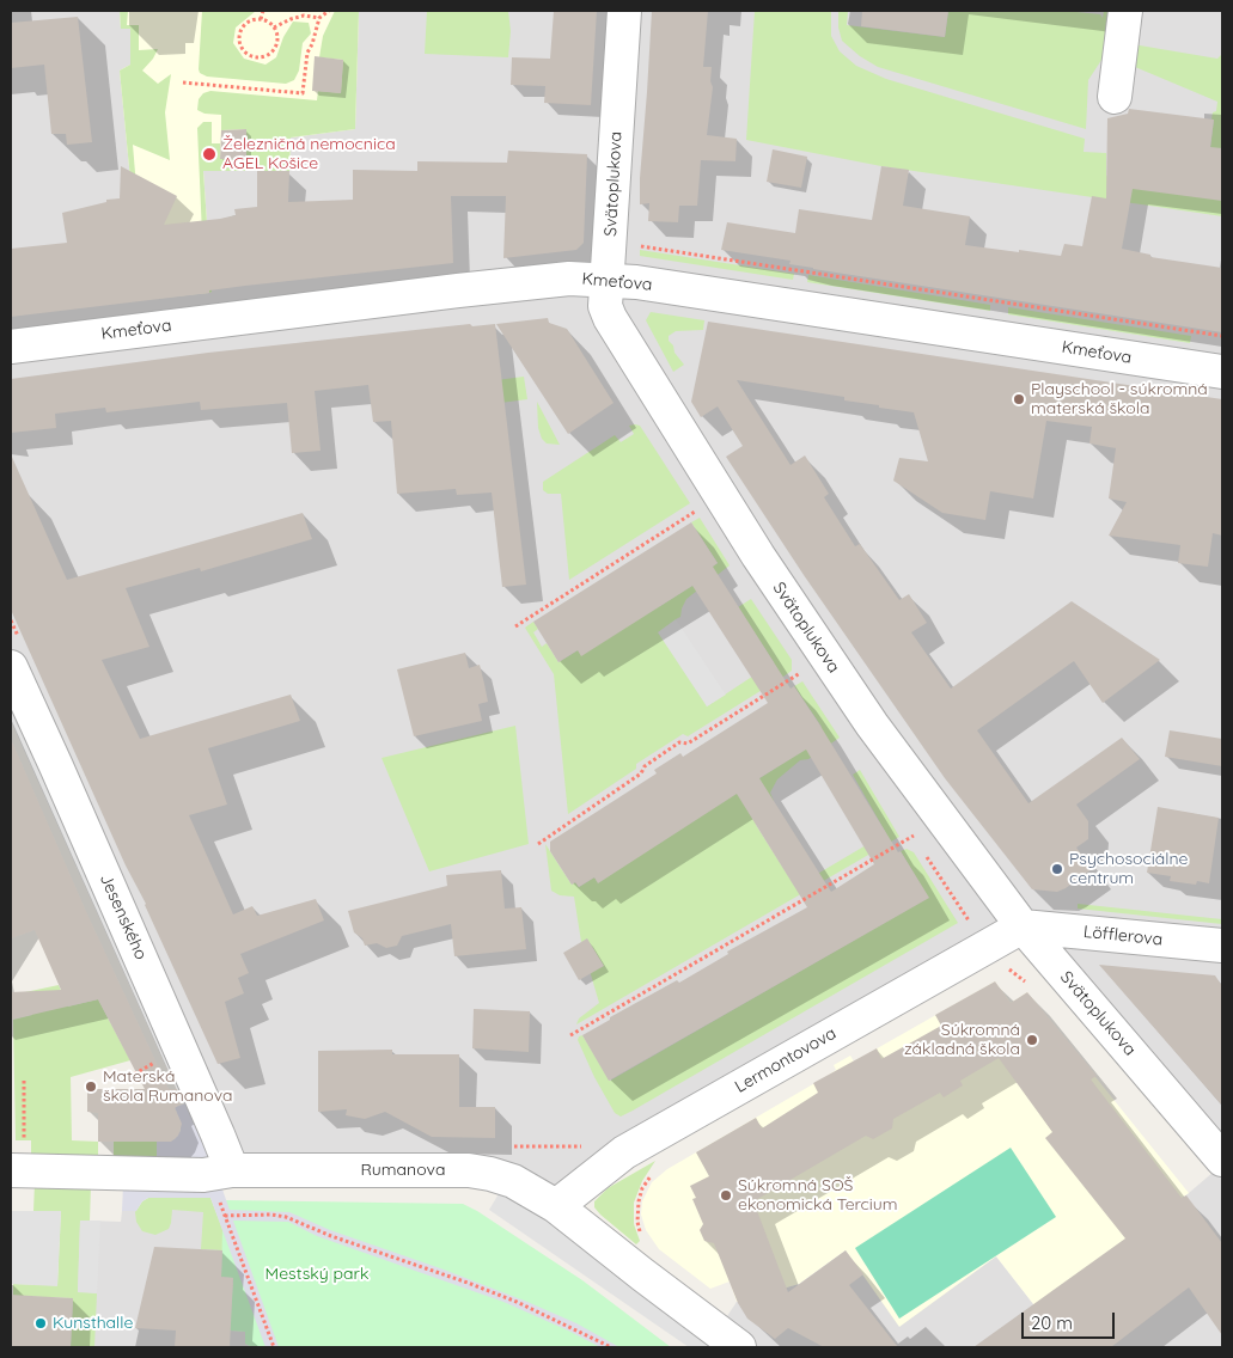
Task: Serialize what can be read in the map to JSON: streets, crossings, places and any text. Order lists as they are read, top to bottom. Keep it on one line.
{"streets":{"street":["Svätoplukova","Kmeťova","Jesenského","Löfflerova","Lermontovova","Rumanova"]},"crossings":[["Svätoplukova","Kmeťova"],["Svätoplukova","Löfflerova"],["Svätoplukova","Lermontovova"],["Jesenského","Rumanova"],["Löfflerova","Lermontovova"],["Lermontovova","Rumanova"]],"parks":["Mestský park"],"places":["Železničná nemocnica AGEL Košice","Playschool - súkromná materská škola","Psychosociálne centrum","Súkromná základná škola","Materská škola Rumanova","Súkromná SOŠ ekonomická Tercium","Kunsthalle"],"scale_bar":"20 m"}
